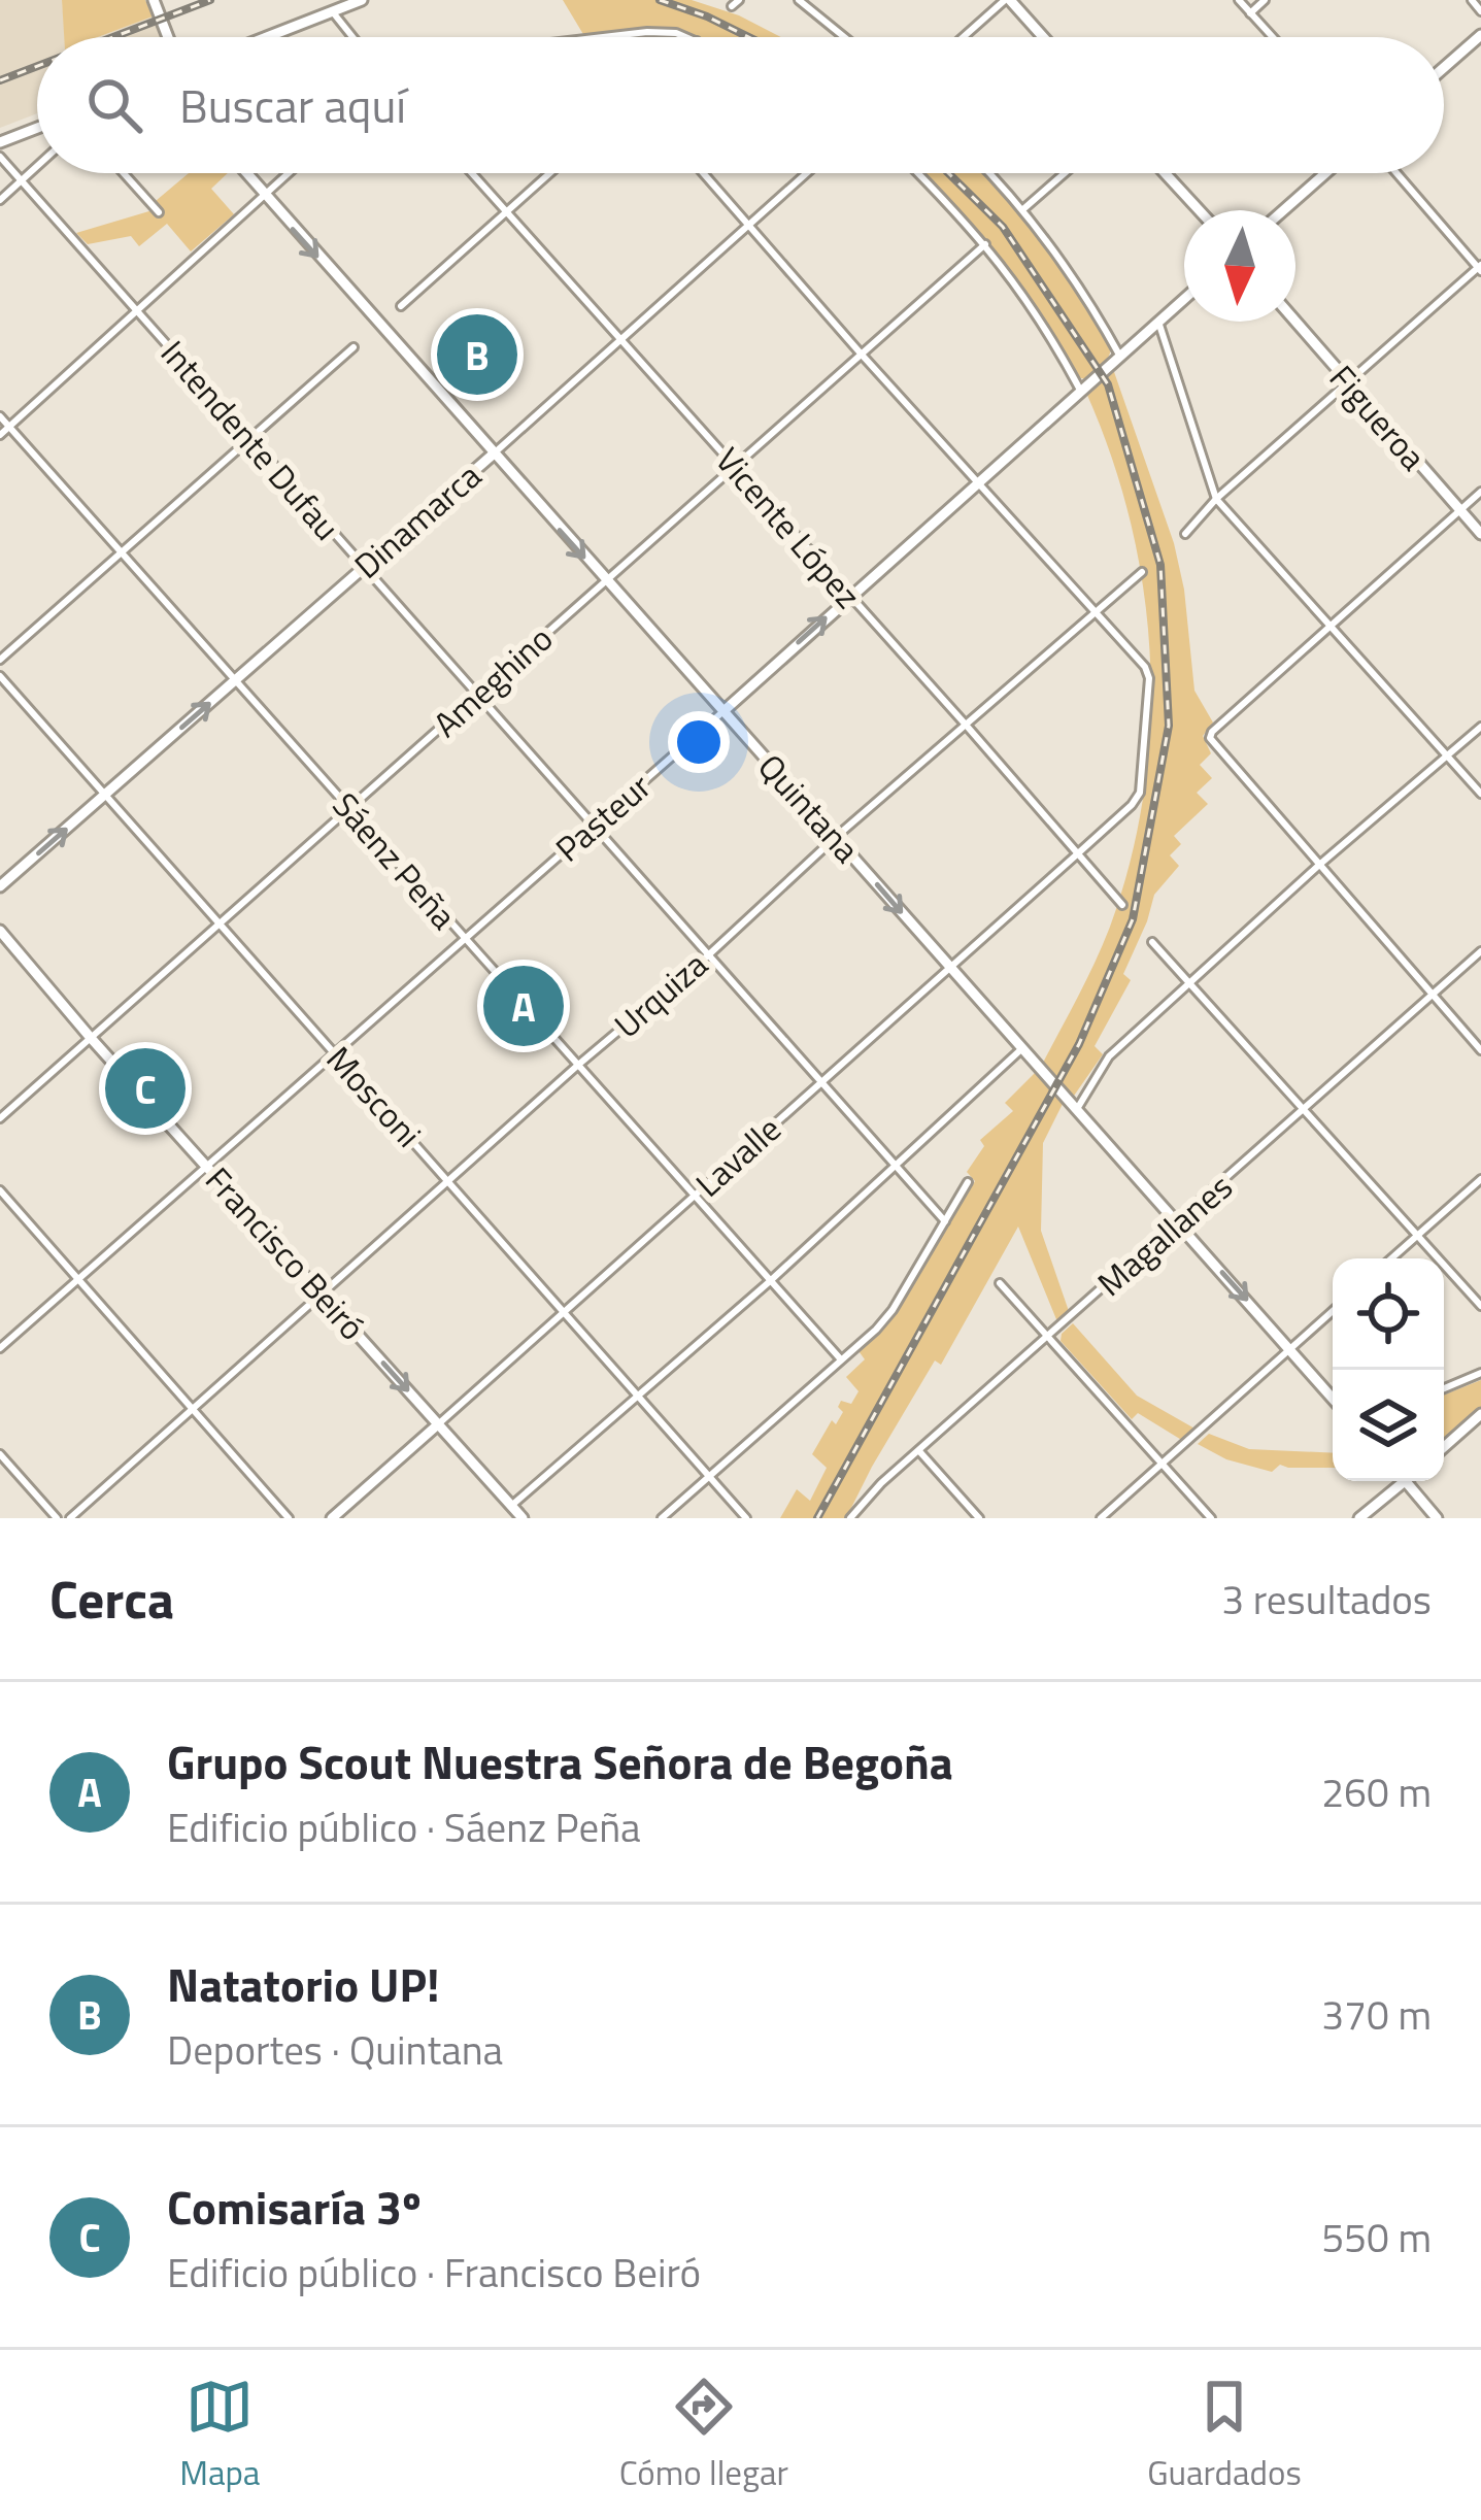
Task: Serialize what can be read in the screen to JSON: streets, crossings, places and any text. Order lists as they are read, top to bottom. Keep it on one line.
{"streets":{"street":["Figueroa","Intendente Dufau","Dinamarca","Vicente López","Ameghino","Quintana","Pasteur","Sáenz Peña","Urquiza","Mosconi","Lavalle","Magallanes","Francisco Beiró"]},"crossings":[["Intendente Dufau","Dinamarca"],["Intendente Dufau","Ameghino"],["Intendente Dufau","Pasteur"],["Intendente Dufau","Urquiza"],["Intendente Dufau","Lavalle"],["Dinamarca","Vicente López"],["Dinamarca","Quintana"],["Dinamarca","Sáenz Peña"],["Dinamarca","Mosconi"],["Vicente López","Ameghino"],["Vicente López","Pasteur"],["Vicente López","Urquiza"],["Vicente López","Lavalle"],["Ameghino","Quintana"],["Ameghino","Sáenz Peña"],["Ameghino","Mosconi"],["Ameghino","Francisco Beiró"],["Quintana","Pasteur"],["Quintana","Urquiza"],["Quintana","Lavalle"],["Quintana","Magallanes"],["Pasteur","Sáenz Peña"],["Pasteur","Mosconi"],["Pasteur","Francisco Beiró"],["Sáenz Peña","Urquiza"],["Sáenz Peña","Lavalle"],["Urquiza","Mosconi"],["Urquiza","Lavalle"],["Urquiza","Francisco Beiró"],["Mosconi","Lavalle"],["Lavalle","Francisco Beiró"]],"one_way":["Quintana"],"north":"bottom","page":{"search":"Buscar aquí","pins":["B","A","C"],"heading":["Cerca","3 resultados"],"list":[{"mark":"A","name":"Grupo Scout Nuestra Señora de Begoña","note":"Edificio público · Sáenz Peña","value":"260 m"},{"mark":"B","name":"Natatorio UP!","note":"Deportes · Quintana","value":"370 m"},{"mark":"C","name":"Comisaría 3º","note":"Edificio público · Francisco Beiró","value":"550 m"}],"nav":["Mapa","Cómo llegar","Guardados"]}}
